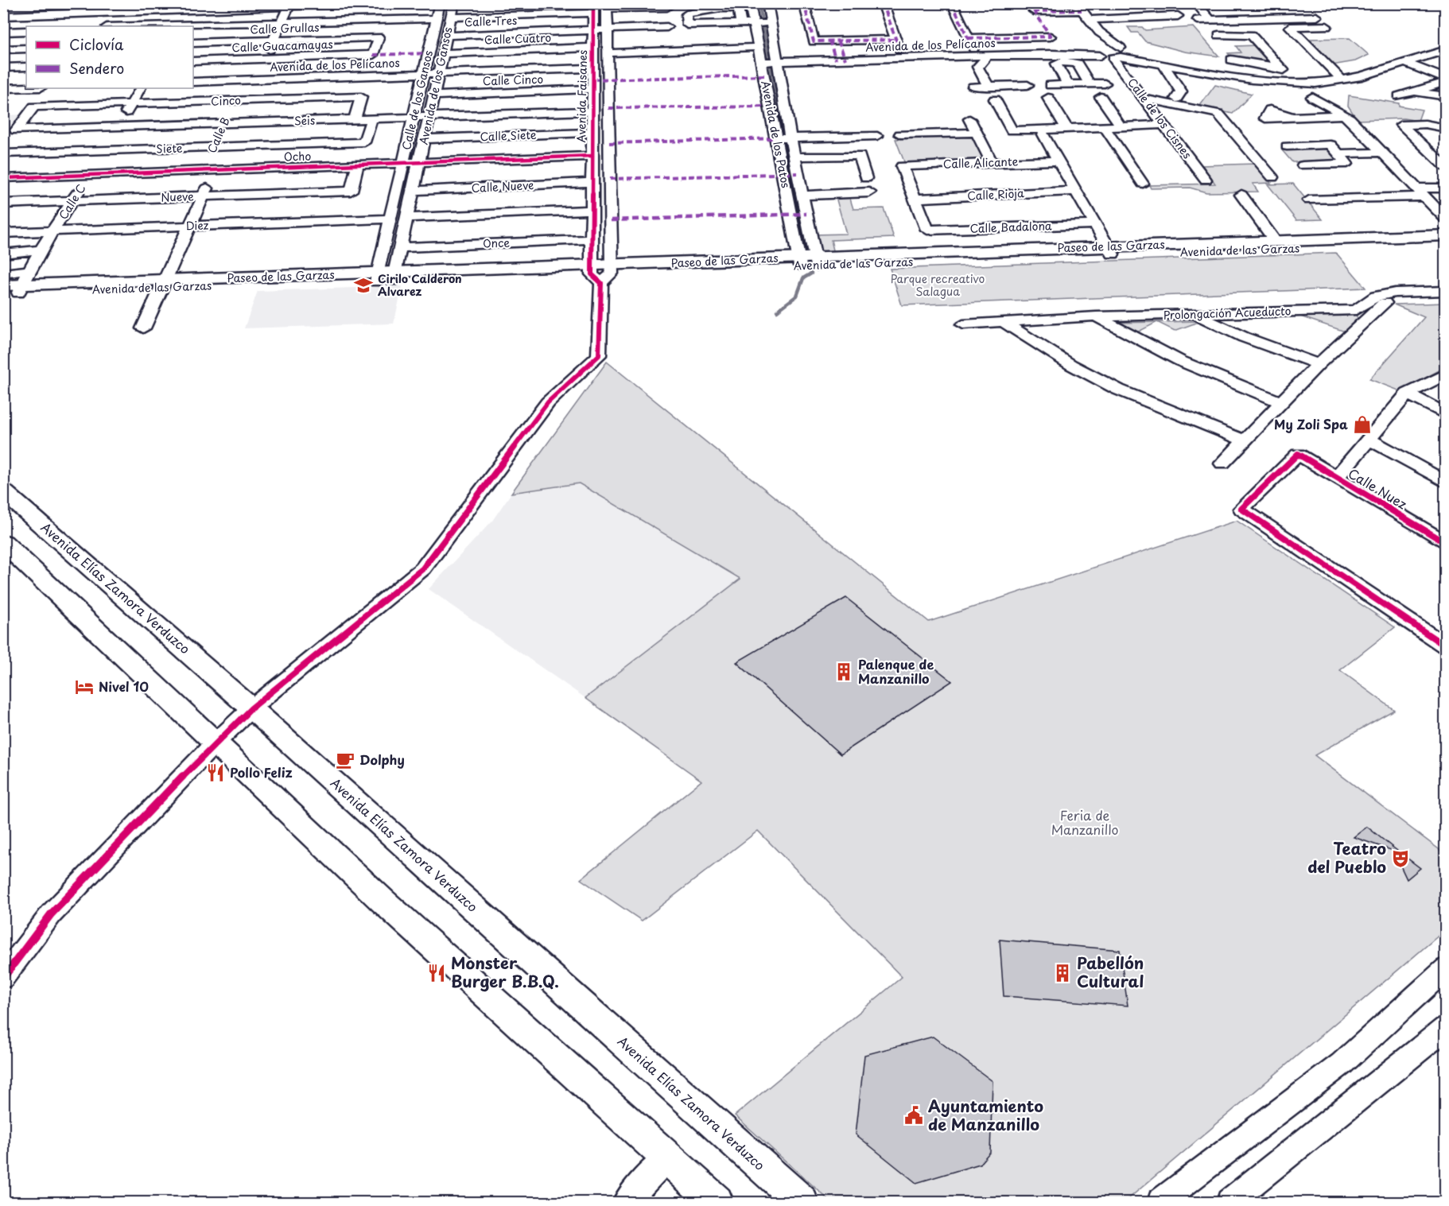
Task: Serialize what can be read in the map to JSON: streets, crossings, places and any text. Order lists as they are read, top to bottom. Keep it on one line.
{"streets":{"main road":["Paseo de las Garzas","Avenida de las Garzas","Avenida Elías Zamora Verduzco"],"street":["Calle Tres","Calle Grullas","Calle Cuatro","Avenida de los Pelícanos","Calle Guacamayas","Calle Cinco","Avenida de los Gansos","Avenida Faisanes","Calle de los Gansos","Cinco","Calle de los Cisnes","Seis","Avenida de los Patos","Calle B","Calle Siete","Siete","Ocho","Calle Alicante","Calle Nueve","Calle Rioja","Nueve","Calle C","Diez","Calle Badalona","Once","Prolongación Acueducto","Calle Nuez"]},"crossings":[["Calle Tres","Avenida de los Gansos"],["Calle Tres","Avenida Faisanes"],["Calle Grullas","Calle Guacamayas"],["Calle Grullas","Calle B"],["Calle Cuatro","Avenida de los Gansos"],["Calle Cuatro","Avenida Faisanes"],["Avenida de los Pelícanos","Avenida de los Gansos"],["Avenida de los Pelícanos","Avenida Faisanes"],["Avenida de los Pelícanos","Calle de los Gansos"],["Avenida de los Pelícanos","Calle de los Cisnes"],["Avenida de los Pelícanos","Avenida de los Patos"],["Avenida de los Pelícanos","Calle B"],["Calle Guacamayas","Calle B"],["Calle Cinco","Avenida de los Gansos"],["Calle Cinco","Avenida Faisanes"],["Avenida de los Gansos","Seis"],["Avenida de los Gansos","Calle Siete"],["Avenida de los Gansos","Ocho"],["Avenida de los Gansos","Calle Nueve"],["Avenida de los Gansos","Once"],["Avenida de los Gansos","Avenida de las Garzas"],["Avenida Faisanes","Seis"],["Avenida Faisanes","Calle Siete"],["Avenida Faisanes","Ocho"],["Avenida Faisanes","Calle Nueve"],["Avenida Faisanes","Once"],["Avenida Faisanes","Avenida de las Garzas"],["Calle de los Gansos","Seis"],["Calle de los Gansos","Ocho"],["Calle de los Gansos","Diez"],["Calle de los Gansos","Avenida de las Garzas"],["Cinco","Seis"],["Cinco","Calle B"],["Cinco","Calle C"],["Seis","Calle B"],["Seis","Siete"],["Seis","Calle C"],["Avenida de los Patos","Avenida de las Garzas"],["Calle B","Siete"],["Calle B","Ocho"],["Calle B","Nueve"],["Calle B","Diez"],["Calle B","Avenida de las Garzas"],["Siete","Calle C"],["Ocho","Nueve"],["Ocho","Calle C"],["Calle Alicante","Calle Rioja"],["Calle Alicante","Calle Badalona"],["Calle Rioja","Calle Badalona"],["Nueve","Calle C"],["Calle C","Diez"],["Calle C","Avenida de las Garzas"],["Paseo de las Garzas","Avenida de las Garzas"]],"parks":["Parque recreativo Salagua","Feria de Manzanillo"],"places":{"school or university":["Cirilo Calderon Alvarez"],"shop":["My Zoli Spa"],"building":["Palenque de Manzanillo","Pabellón Cultural"],"hotel":["Nivel 10"],"cafe":["Dolphy"],"restaurant":["Pollo Feliz","Monster Burger B.B.Q."],"theatre":["Teatro del Pueblo"],"public building":["Ayuntamiento de Manzanillo"]},"legend":["Ciclovía","Sendero"]}
